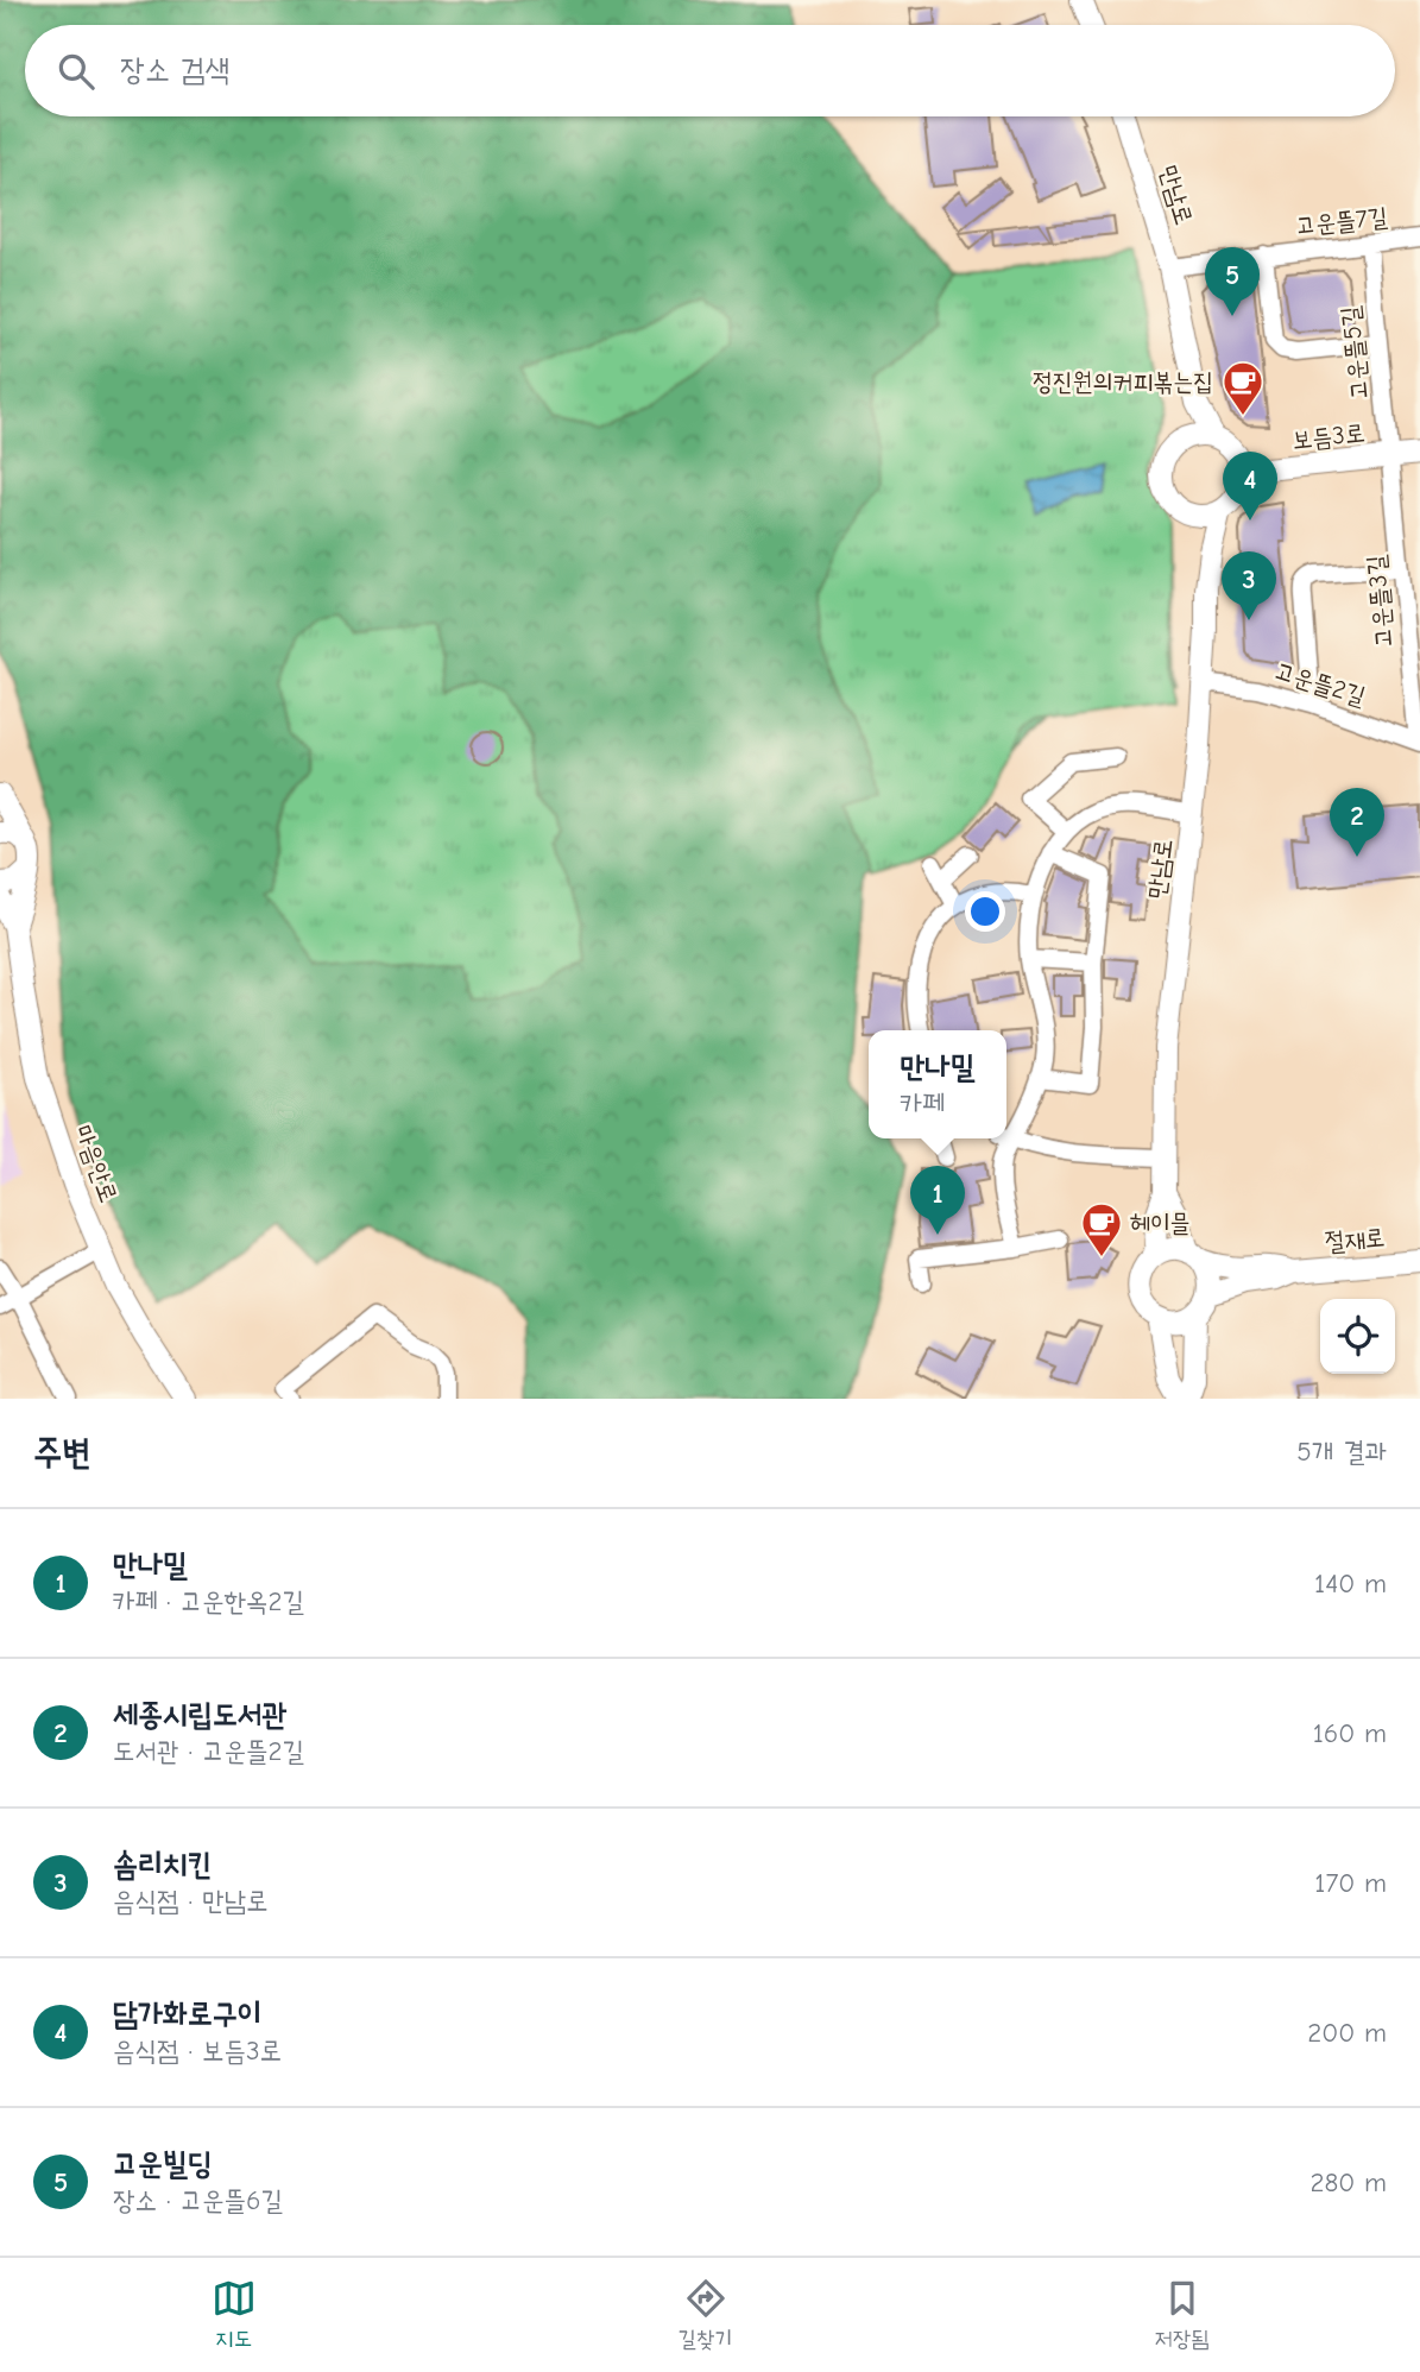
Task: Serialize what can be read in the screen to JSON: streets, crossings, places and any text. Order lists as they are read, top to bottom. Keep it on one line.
{"streets":{"street":["만남로","고운뜰7길","고운뜰5길","보듬3로","고운뜰3길","고운뜰2길","마음안로","절재로"]},"crossings":[["만남로","고운뜰7길"],["만남로","보듬3로"],["만남로","고운뜰2길"],["고운뜰7길","고운뜰5길"],["고운뜰5길","보듬3로"],["고운뜰5길","고운뜰3길"],["보듬3로","고운뜰3길"],["고운뜰3길","고운뜰2길"]],"places":{"cafe":["정진원의커피볶는집","헤이믈"]},"page":{"search":"장소 검색","pins":["5","4","3","2","1"],"popup":["만나밀","카페"],"heading":["주변","5개 결과"],"list":[{"mark":"1","name":"만나밀","note":"카페 · 고운한옥2길","value":"140 m"},{"mark":"2","name":"세종시립도서관","note":"도서관 · 고운뜰2길","value":"160 m"},{"mark":"3","name":"솜리치킨","note":"음식점 · 만남로","value":"170 m"},{"mark":"4","name":"담가화로구이","note":"음식점 · 보듬3로","value":"200 m"},{"mark":"5","name":"고운빌딩","note":"장소 · 고운뜰6길","value":"280 m"}],"nav":["지도","길찾기","저장됨"]}}
